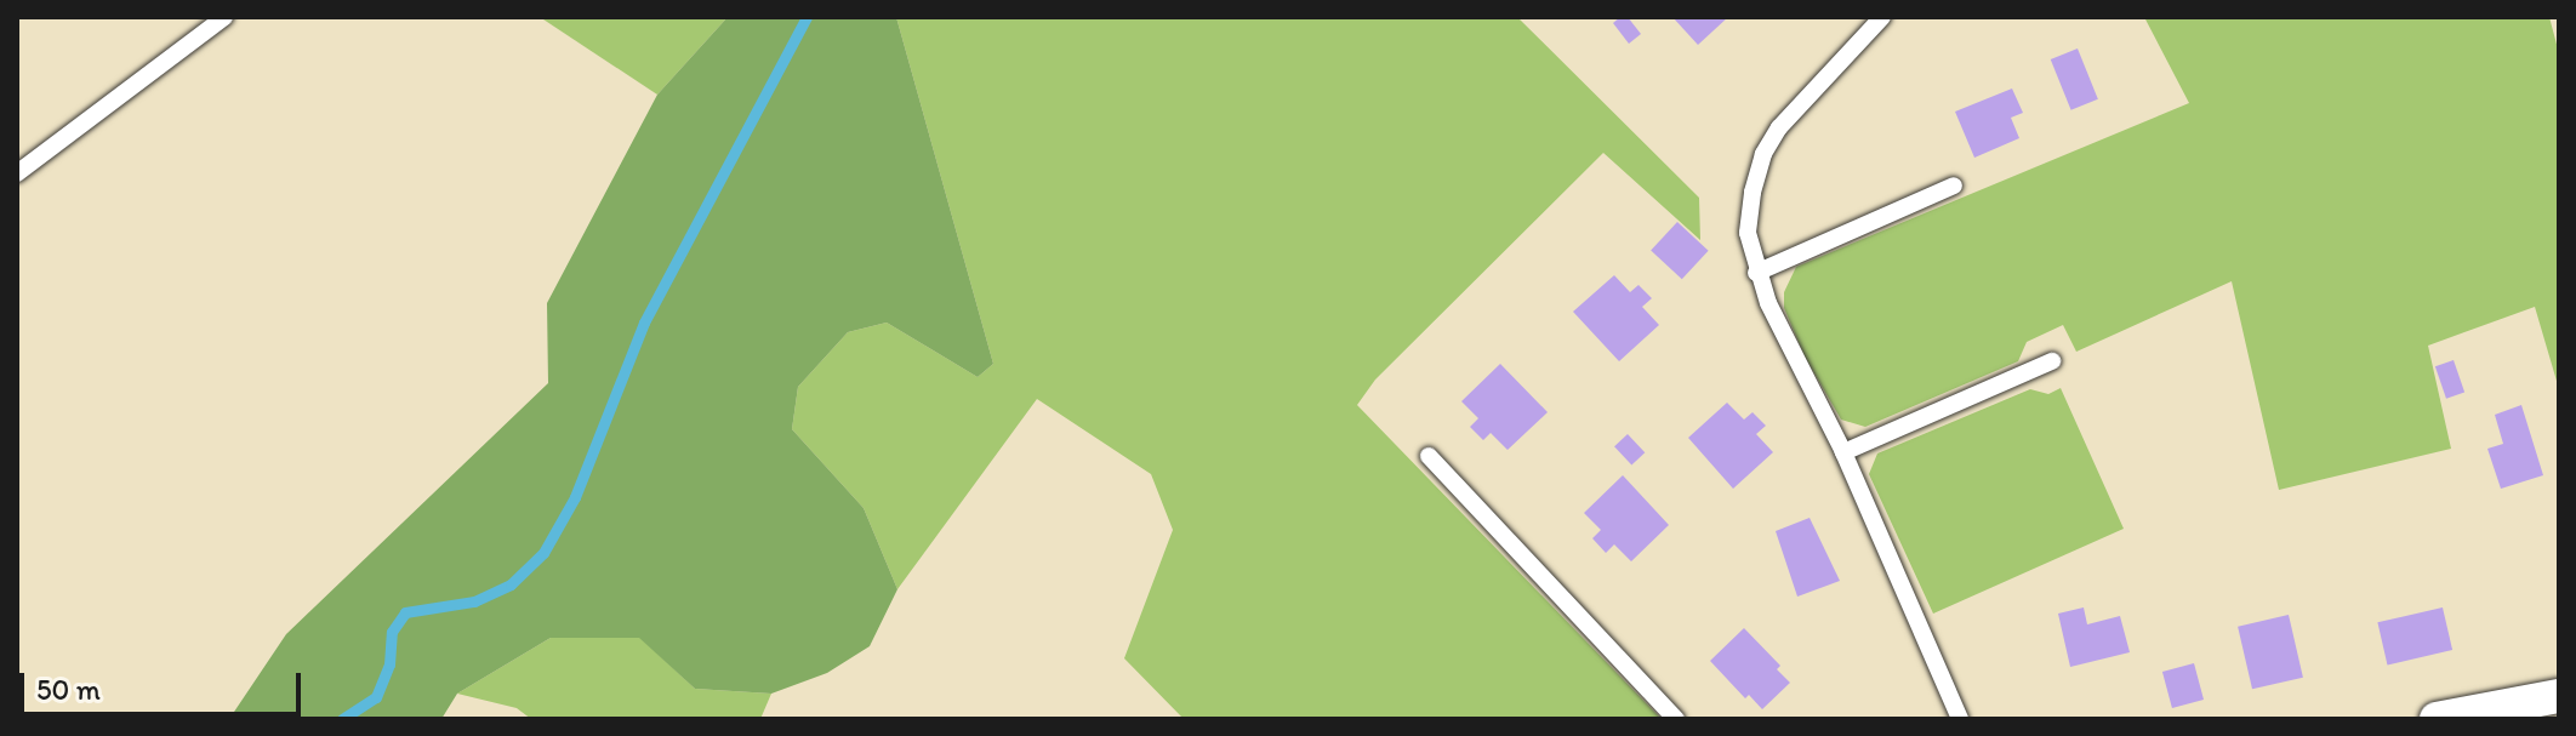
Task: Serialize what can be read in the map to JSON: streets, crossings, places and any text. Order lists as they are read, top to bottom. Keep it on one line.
{"scale_bar":"50 m"}
